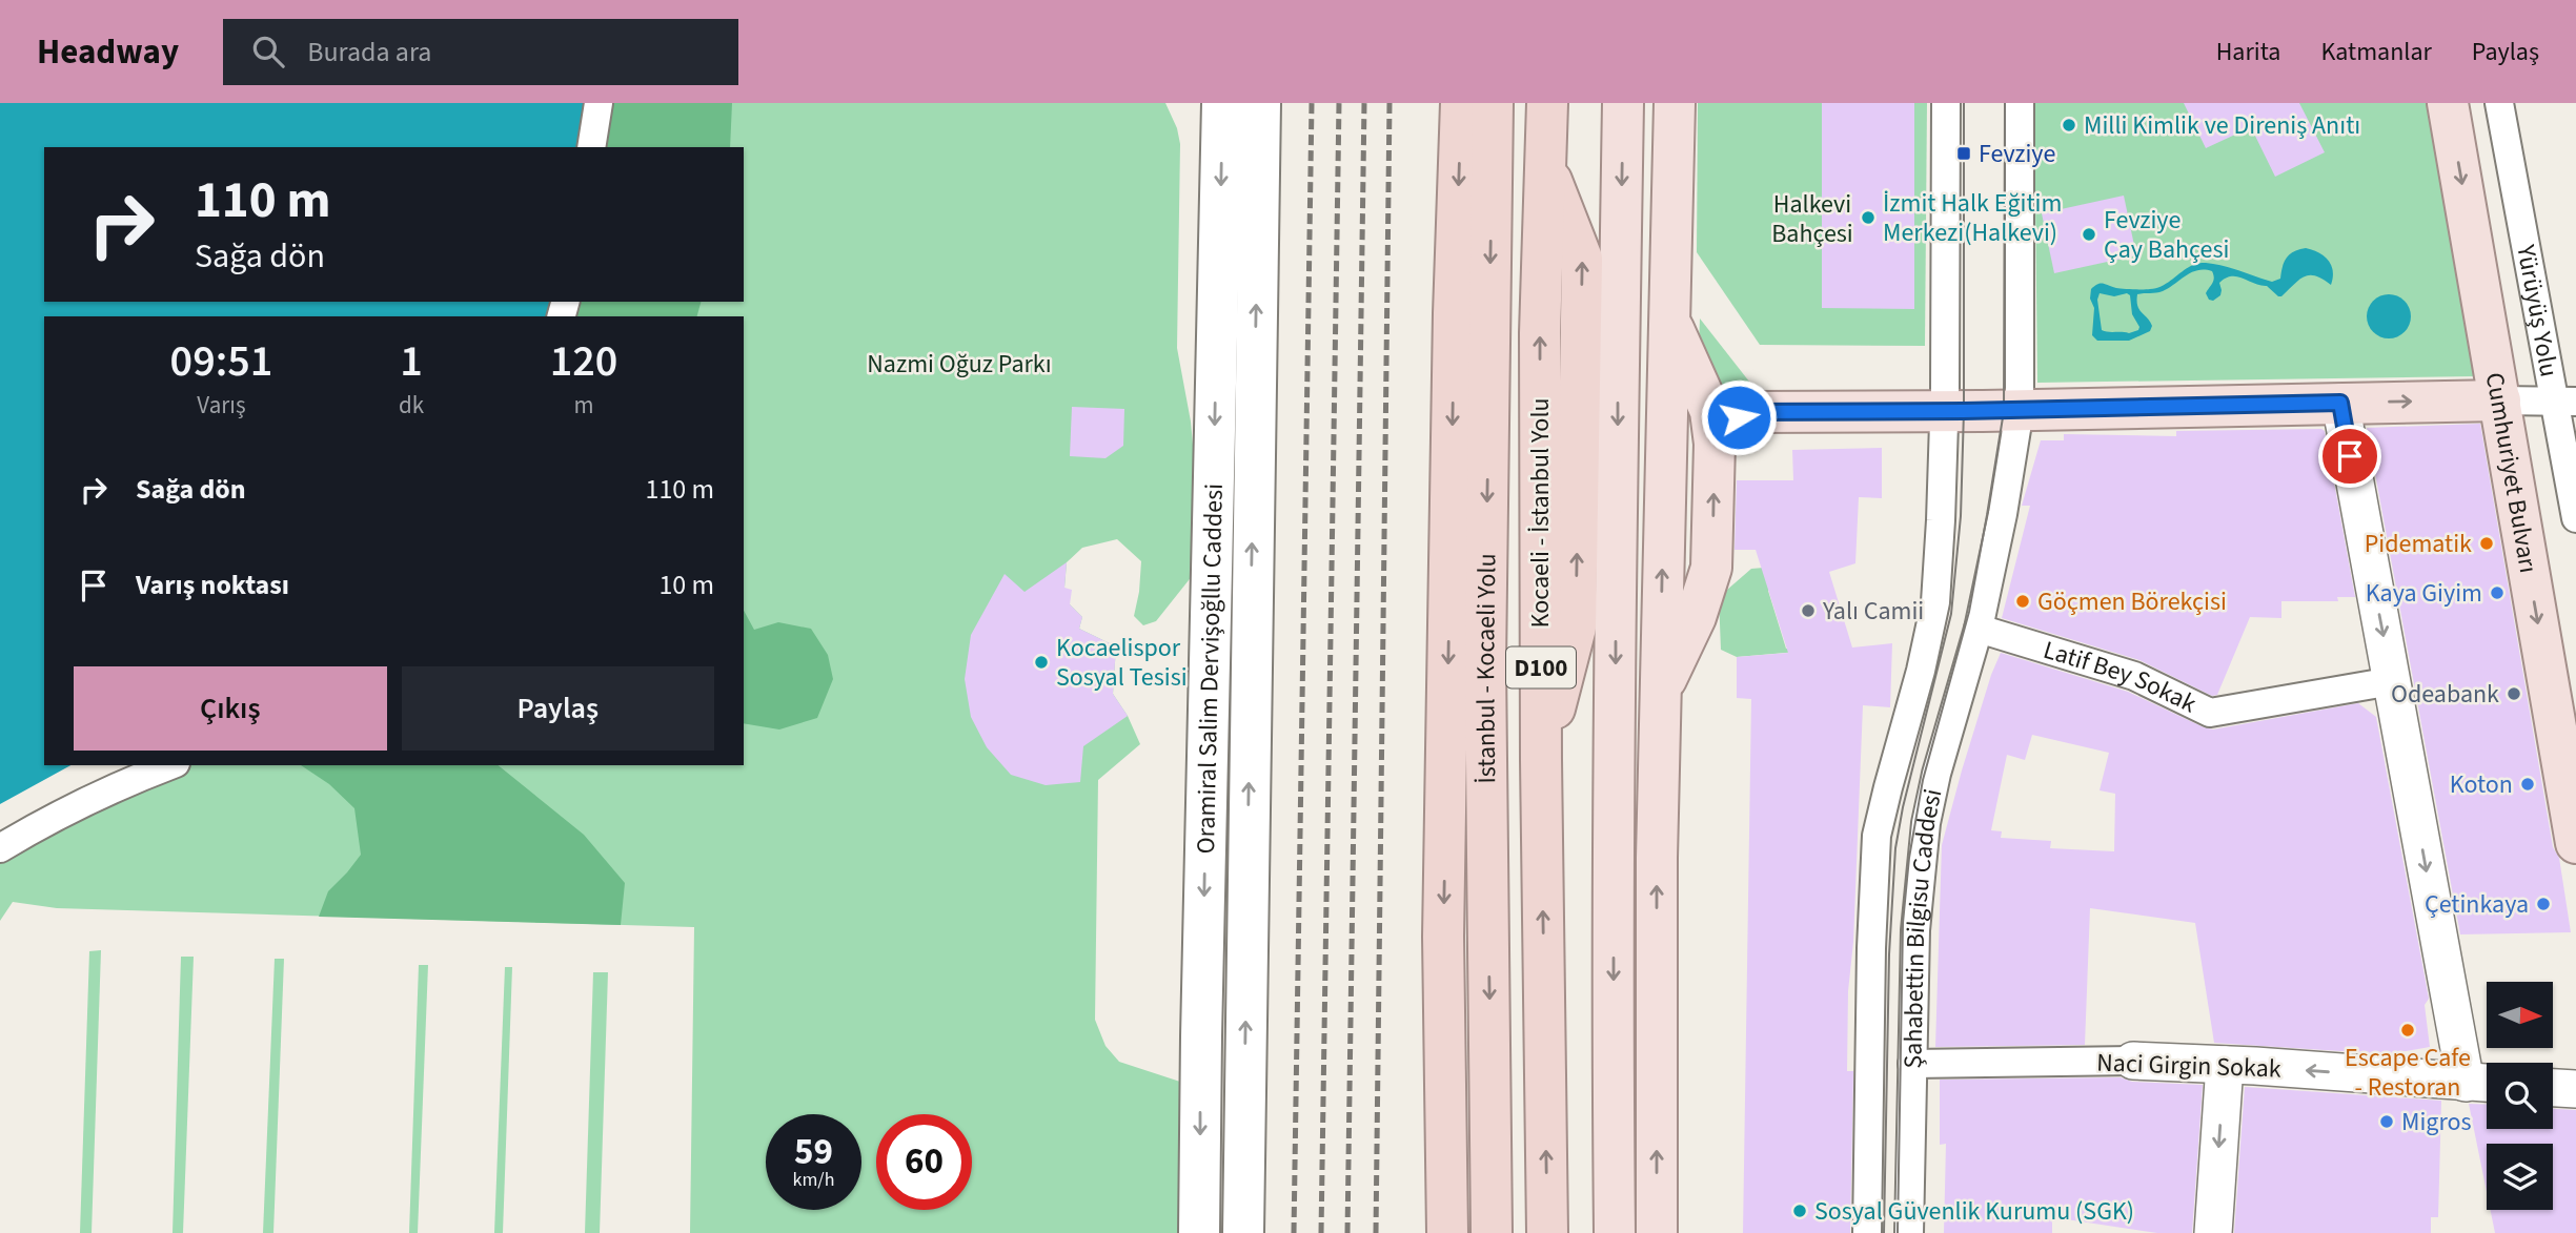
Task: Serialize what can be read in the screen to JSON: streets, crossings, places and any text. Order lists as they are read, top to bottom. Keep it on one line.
{"streets":{"highway":["Kocaeli - İstanbul Yolu","İstanbul - Kocaeli Yolu","D100"],"main road":["Cumhuriyet Bulvarı","Oramiral Salim Dervişoğllu Caddesi"],"street":["Yürüyüş Yolu","Latif Bey Sokak","Şahabettin Bilgisu Caddesi","Naci Girgin Sokak"]},"crossings":[["Latif Bey Sokak","Şahabettin Bilgisu Caddesi"],["Şahabettin Bilgisu Caddesi","Naci Girgin Sokak"]],"one_way":["Cumhuriyet Bulvarı","Naci Girgin Sokak"],"parks":["Halkevi Bahçesi","Nazmi Oğuz Parkı"],"places":{"other":["Milli Kimlik ve Direniş Anıtı","İzmit Halk Eğitim Merkezi(Halkevi)","Fevziye Çay Bahçesi","Pidematik","Kaya Giyim","Göçmen Börekçisi","Yalı Camii","Kocaelispor Sosyal Tesisi","Odeabank","Koton","Çetinkaya","Escape Cafe - Restoran","Migros","Sosyal Güvenlik Kurumu (SGK)"],"transit":["Fevziye"]},"north":"right","page":{"header":"Headway","search":"Burada ara","nav":["Harita","Katmanlar","Paylaş"],"turn":["110 m","Sağa dön"],"eta":["09:51","Varış","1","dk","120","m"],"list":[{"name":"Sağa dön","value":"110 m"},{"name":"Varış noktası","value":"10 m"}],"buttons":["Çıkış","Paylaş"],"speed":"59 km/h","limit":"60"}}
